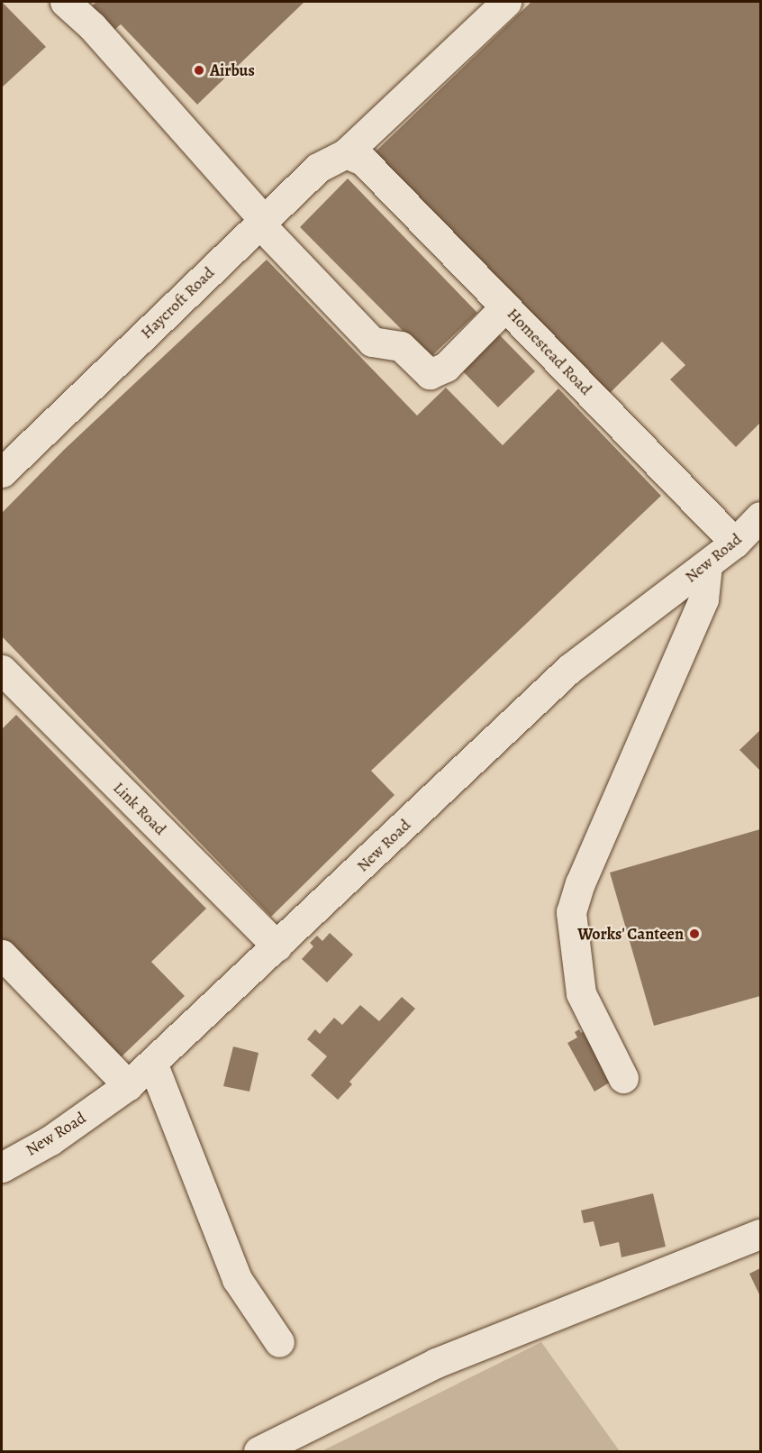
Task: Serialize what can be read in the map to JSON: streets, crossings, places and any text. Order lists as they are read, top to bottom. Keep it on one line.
{"streets":{"lane":["Haycroft Road","Homestead Road","New Road","Link Road"]},"crossings":[["Haycroft Road","Homestead Road"],["Homestead Road","New Road"],["New Road","Link Road"]],"places":["Airbus","Works' Canteen"]}
